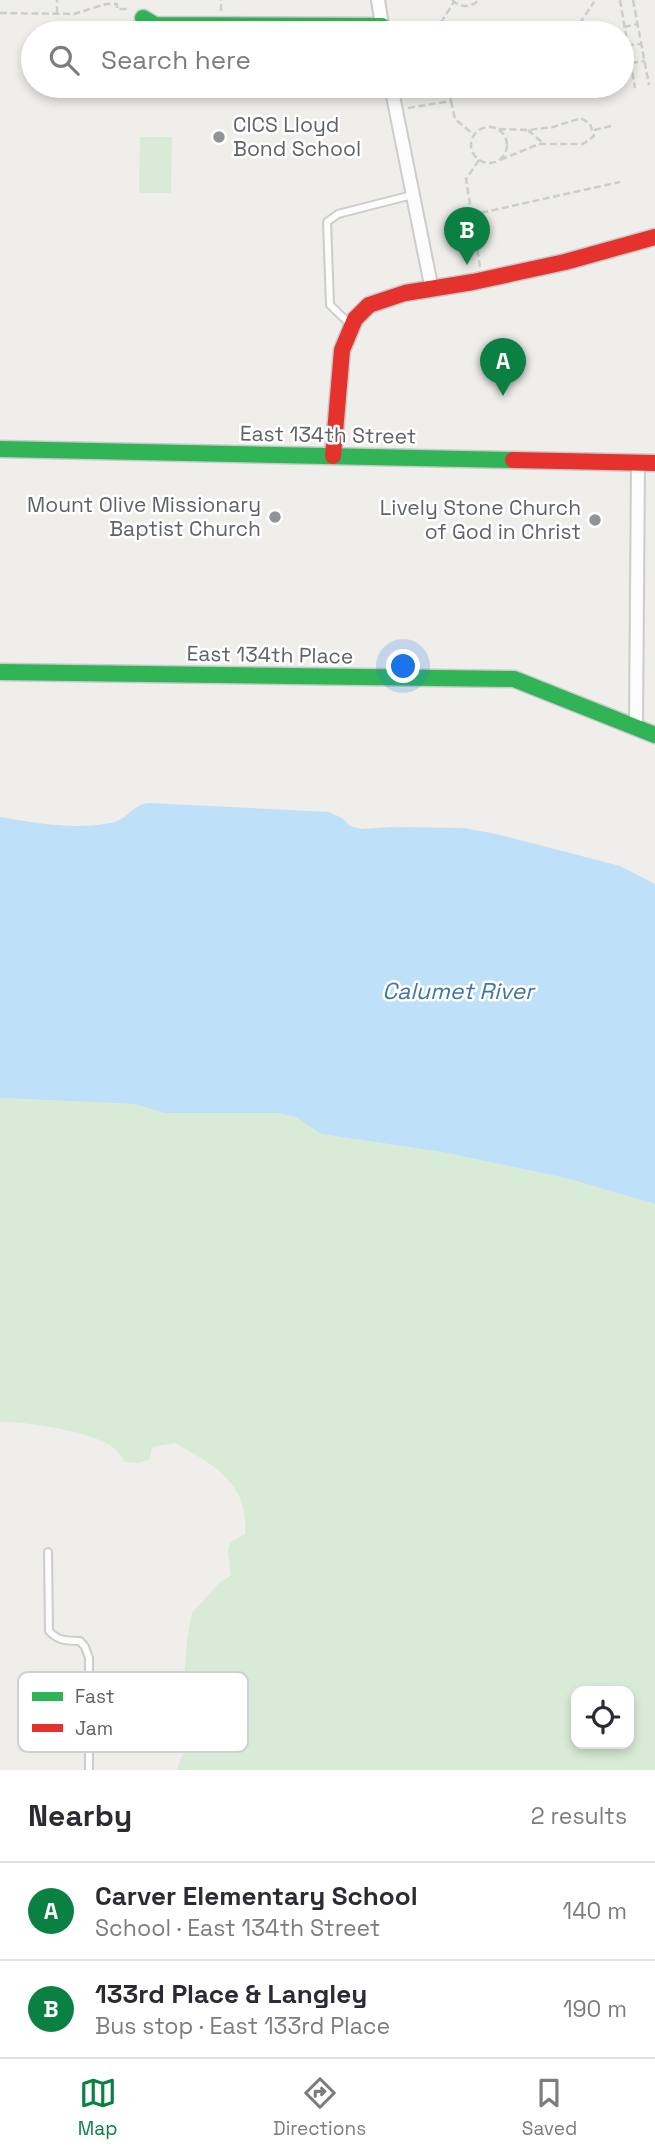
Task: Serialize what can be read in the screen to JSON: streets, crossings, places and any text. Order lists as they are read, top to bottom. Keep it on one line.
{"streets":{"street":["East 134th Street","East 134th Place"]},"water":["Calumet River"],"places":["CICS Lloyd Bond School","Mount Olive Missionary Baptist Church","Lively Stone Church of God in Christ"],"legend":["Fast","Jam"],"page":{"search":"Search here","pins":["B","A"],"heading":["Nearby","2 results"],"list":[{"mark":"A","name":"Carver Elementary School","note":"School · East 134th Street","value":"140 m"},{"mark":"B","name":"133rd Place & Langley","note":"Bus stop · East 133rd Place","value":"190 m"}],"nav":["Map","Directions","Saved"]}}
